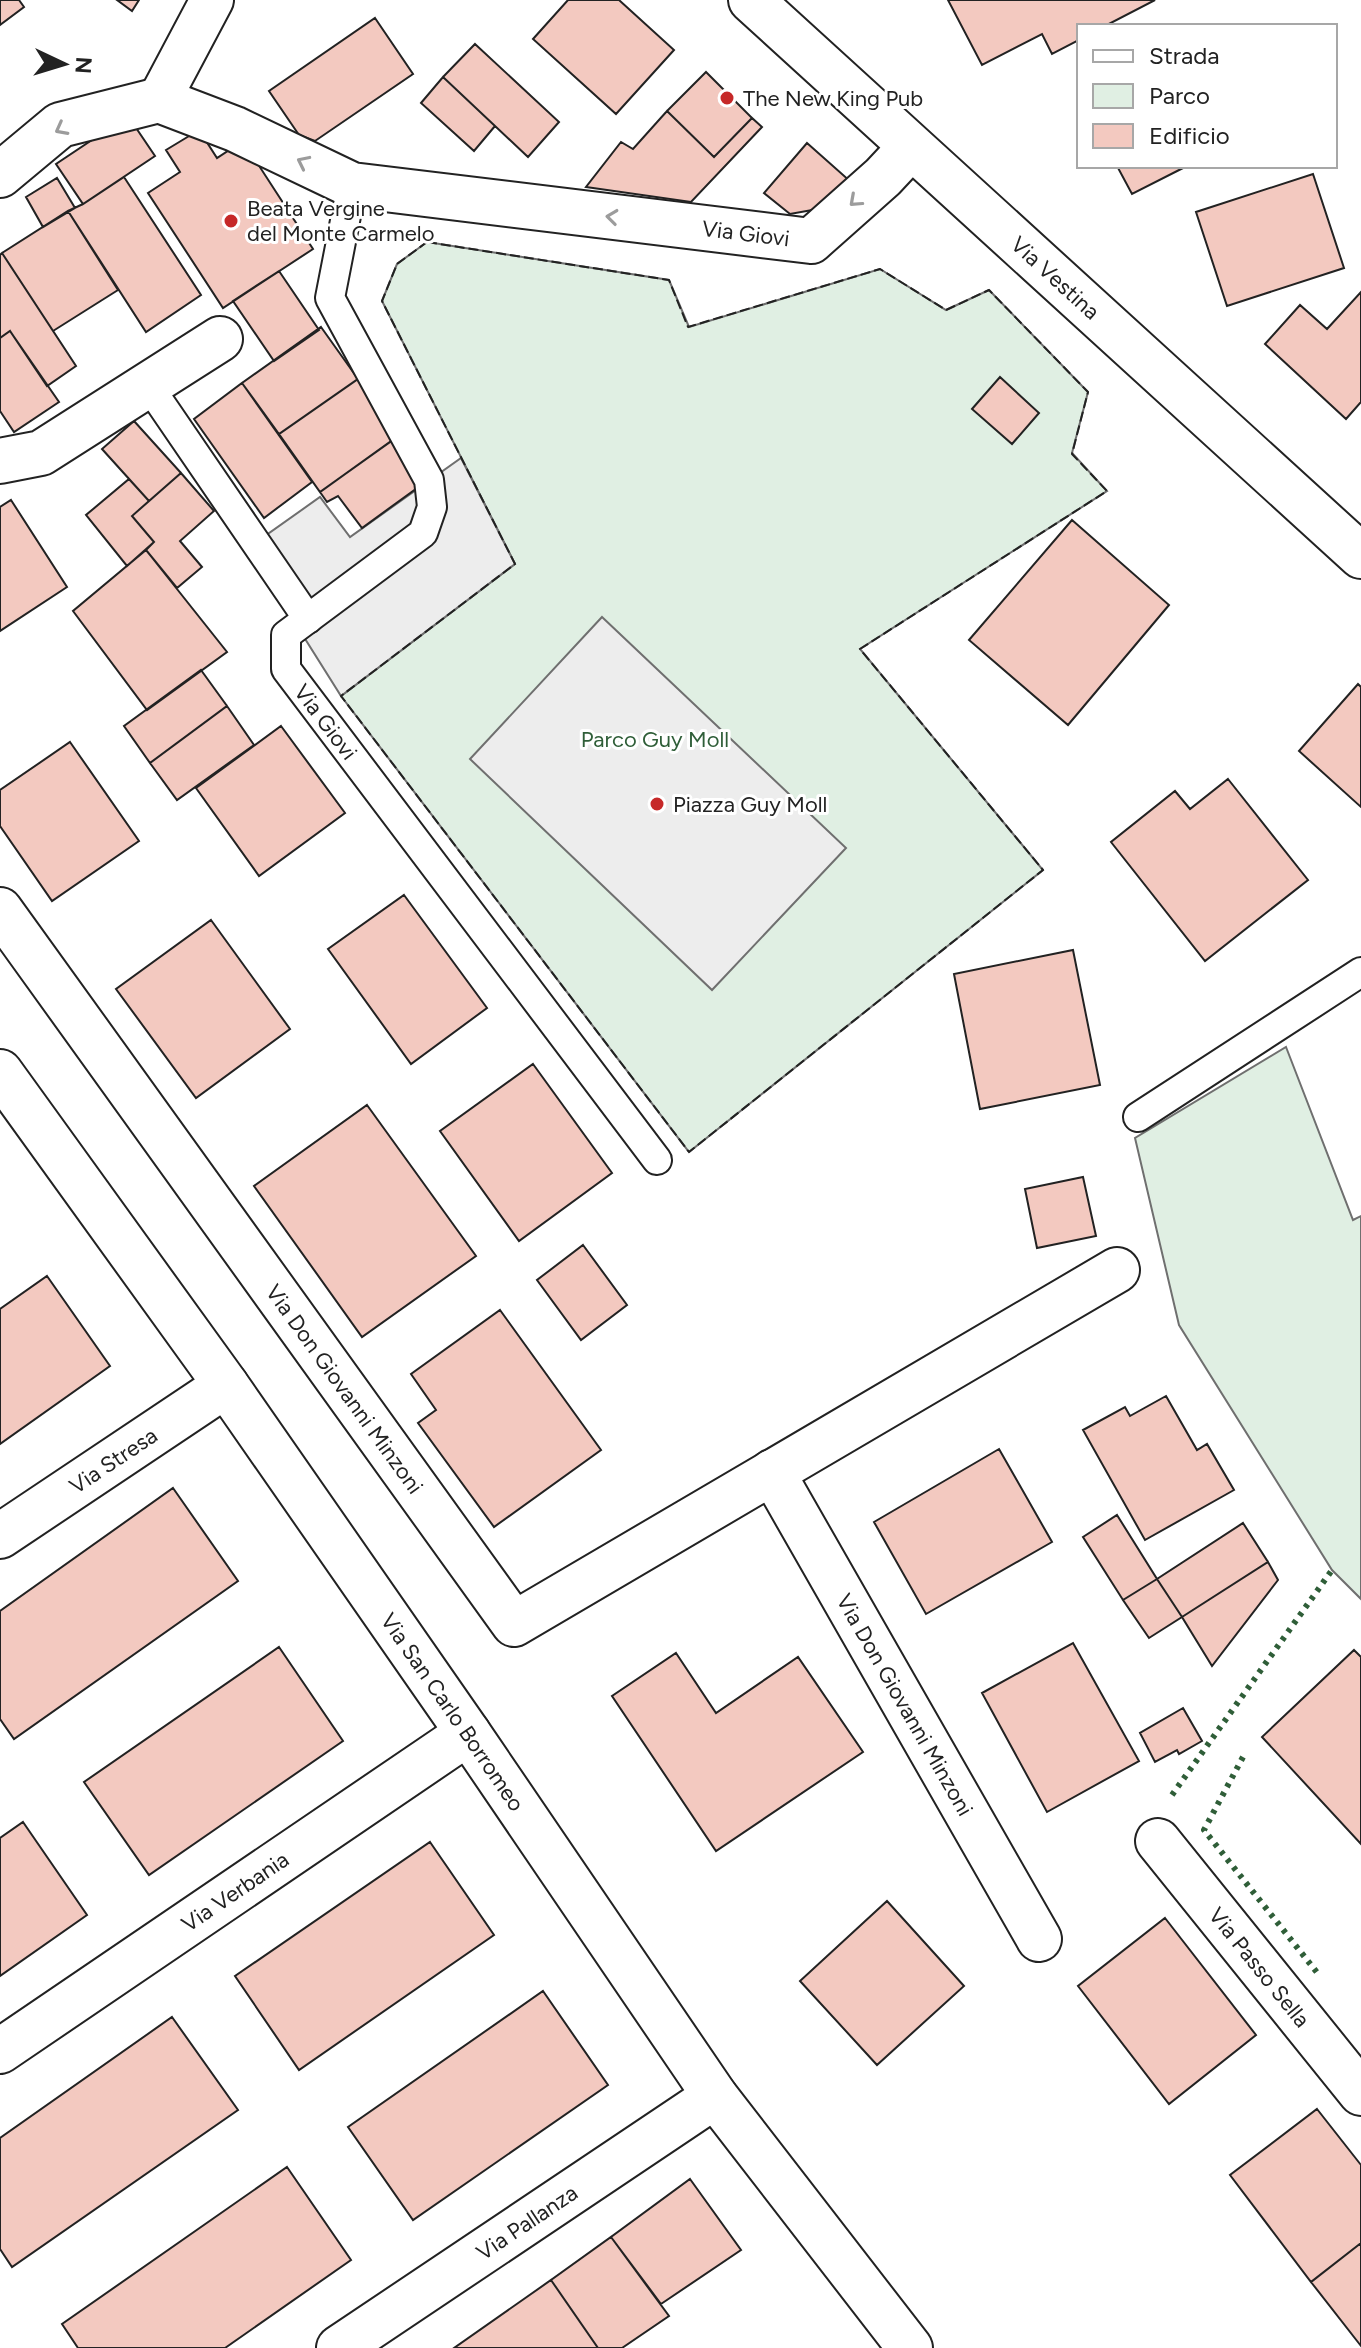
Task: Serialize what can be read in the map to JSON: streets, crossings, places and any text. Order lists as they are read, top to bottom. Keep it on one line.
{"streets":{"street":["Via Giovi","Via Vestina","Via Don Giovanni Minzoni","Via Stresa","Via San Carlo Borromeo","Via Verbania","Via Passo Sella","Via Pallanza"]},"crossings":[["Via Giovi","Via Vestina"],["Via Stresa","Via San Carlo Borromeo"],["Via San Carlo Borromeo","Via Verbania"],["Via San Carlo Borromeo","Via Pallanza"]],"one_way":["Via Giovi"],"parks":["Parco Guy Moll"],"places":["The New King Pub","Beata Vergine del Monte Carmelo","Piazza Guy Moll"],"legend":["Strada","Parco","Edificio"],"north":"right"}
